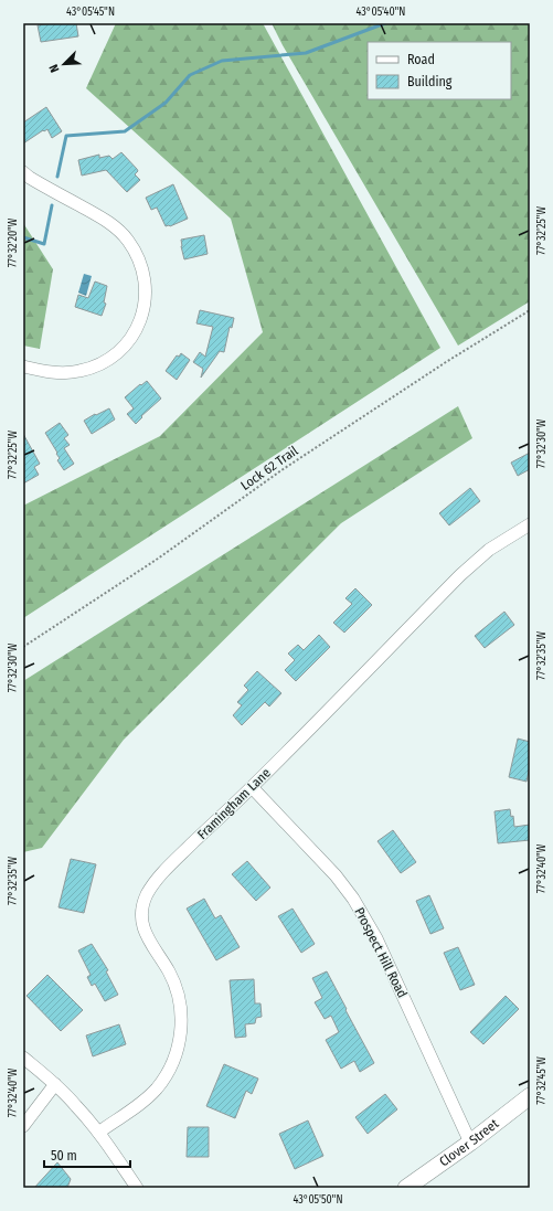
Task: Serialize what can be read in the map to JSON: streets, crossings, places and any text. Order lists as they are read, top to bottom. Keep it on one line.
{"streets":{"main road":["Clover Street"],"street":["Framingham Lane","Prospect Hill Road"],"path":["Lock 62 Trail"]},"crossings":[["Framingham Lane","Prospect Hill Road"],["Prospect Hill Road","Clover Street"]],"legend":["Road","Building"],"scale_bar":"50 m","north":"bottom left","coordinates":["43°05'45\"N","43°05'40\"N","77°32'25\"W","77°32'20\"W","77°32'30\"W","77°32'35\"W","77°32'40\"W","77°32'45\"W","43°05'50\"N"]}
